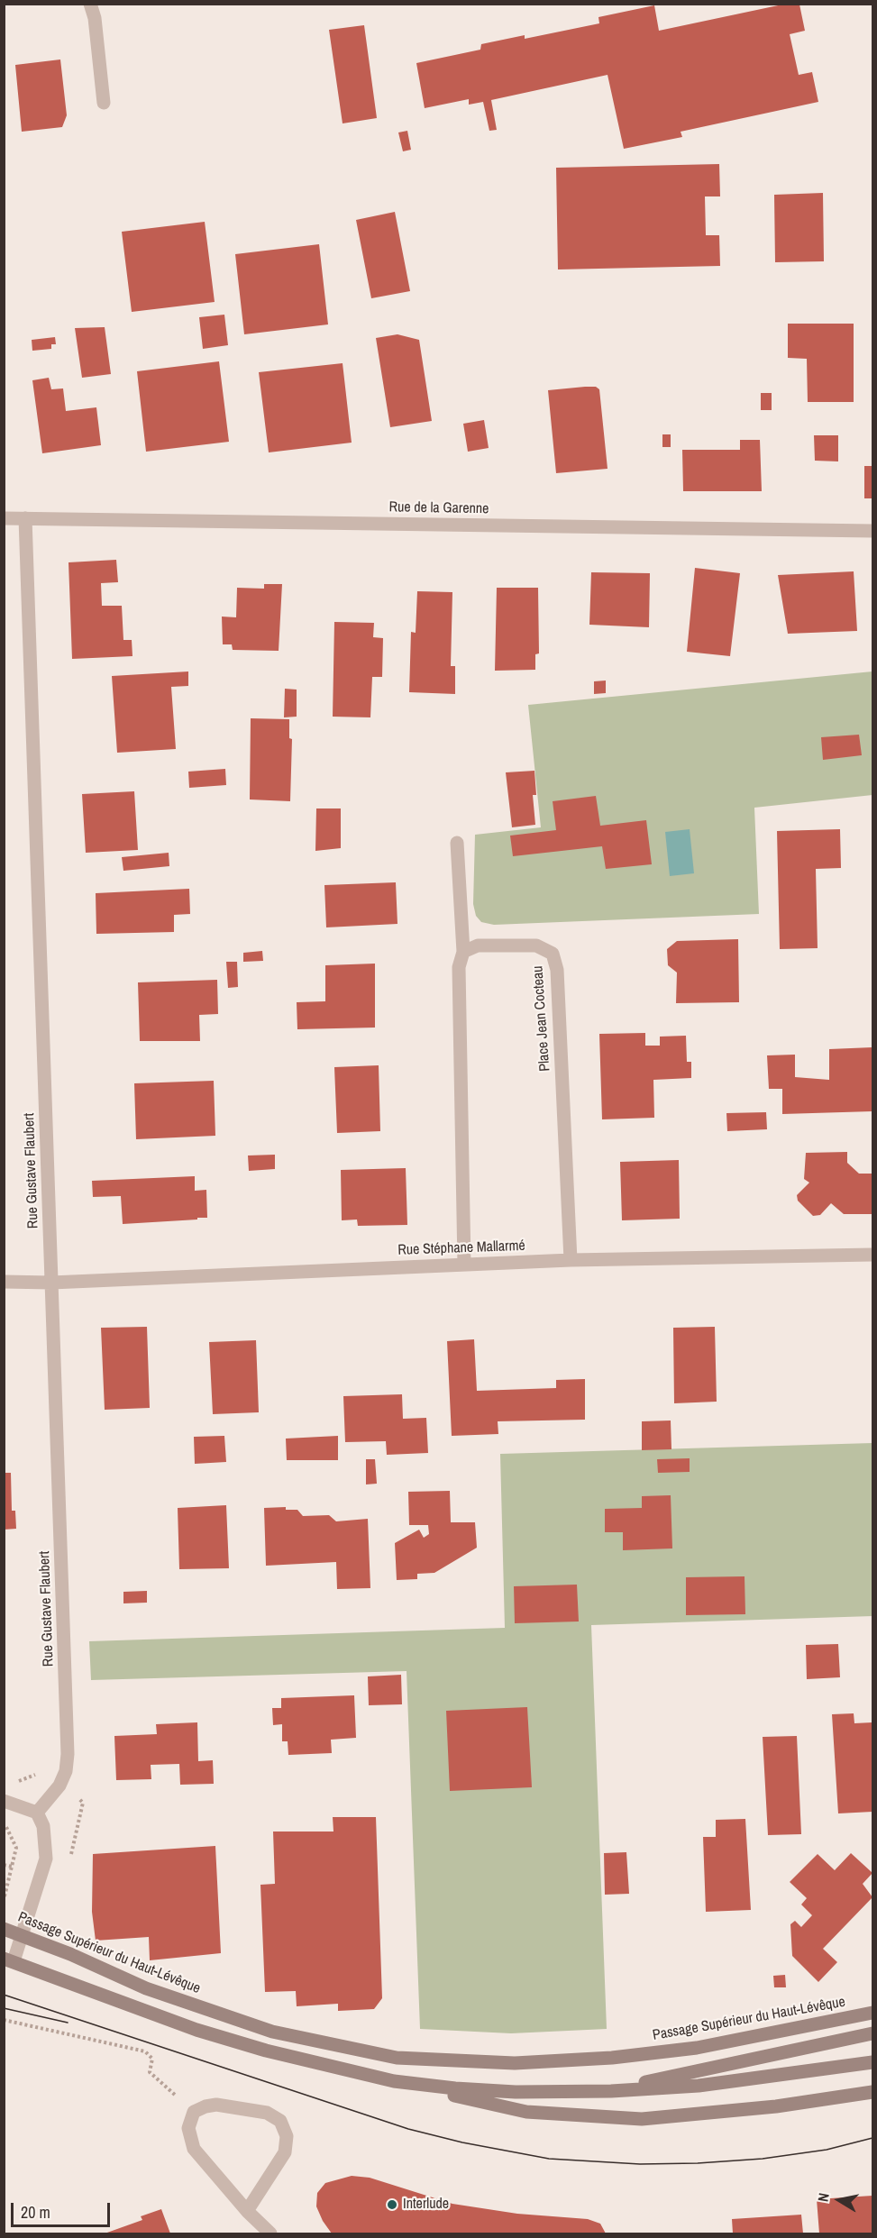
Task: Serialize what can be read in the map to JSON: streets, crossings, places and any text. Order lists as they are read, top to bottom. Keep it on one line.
{"streets":{"main road":["Passage Supérieur du Haut-Lévêque"],"street":["Rue de la Garenne","Place Jean Cocteau","Rue Gustave Flaubert","Rue Stéphane Mallarmé"]},"crossings":[["Rue de la Garenne","Rue Gustave Flaubert"],["Place Jean Cocteau","Rue Stéphane Mallarmé"],["Rue Gustave Flaubert","Rue Stéphane Mallarmé"]],"places":["Interlude"],"scale_bar":"20 m","north":"left"}
